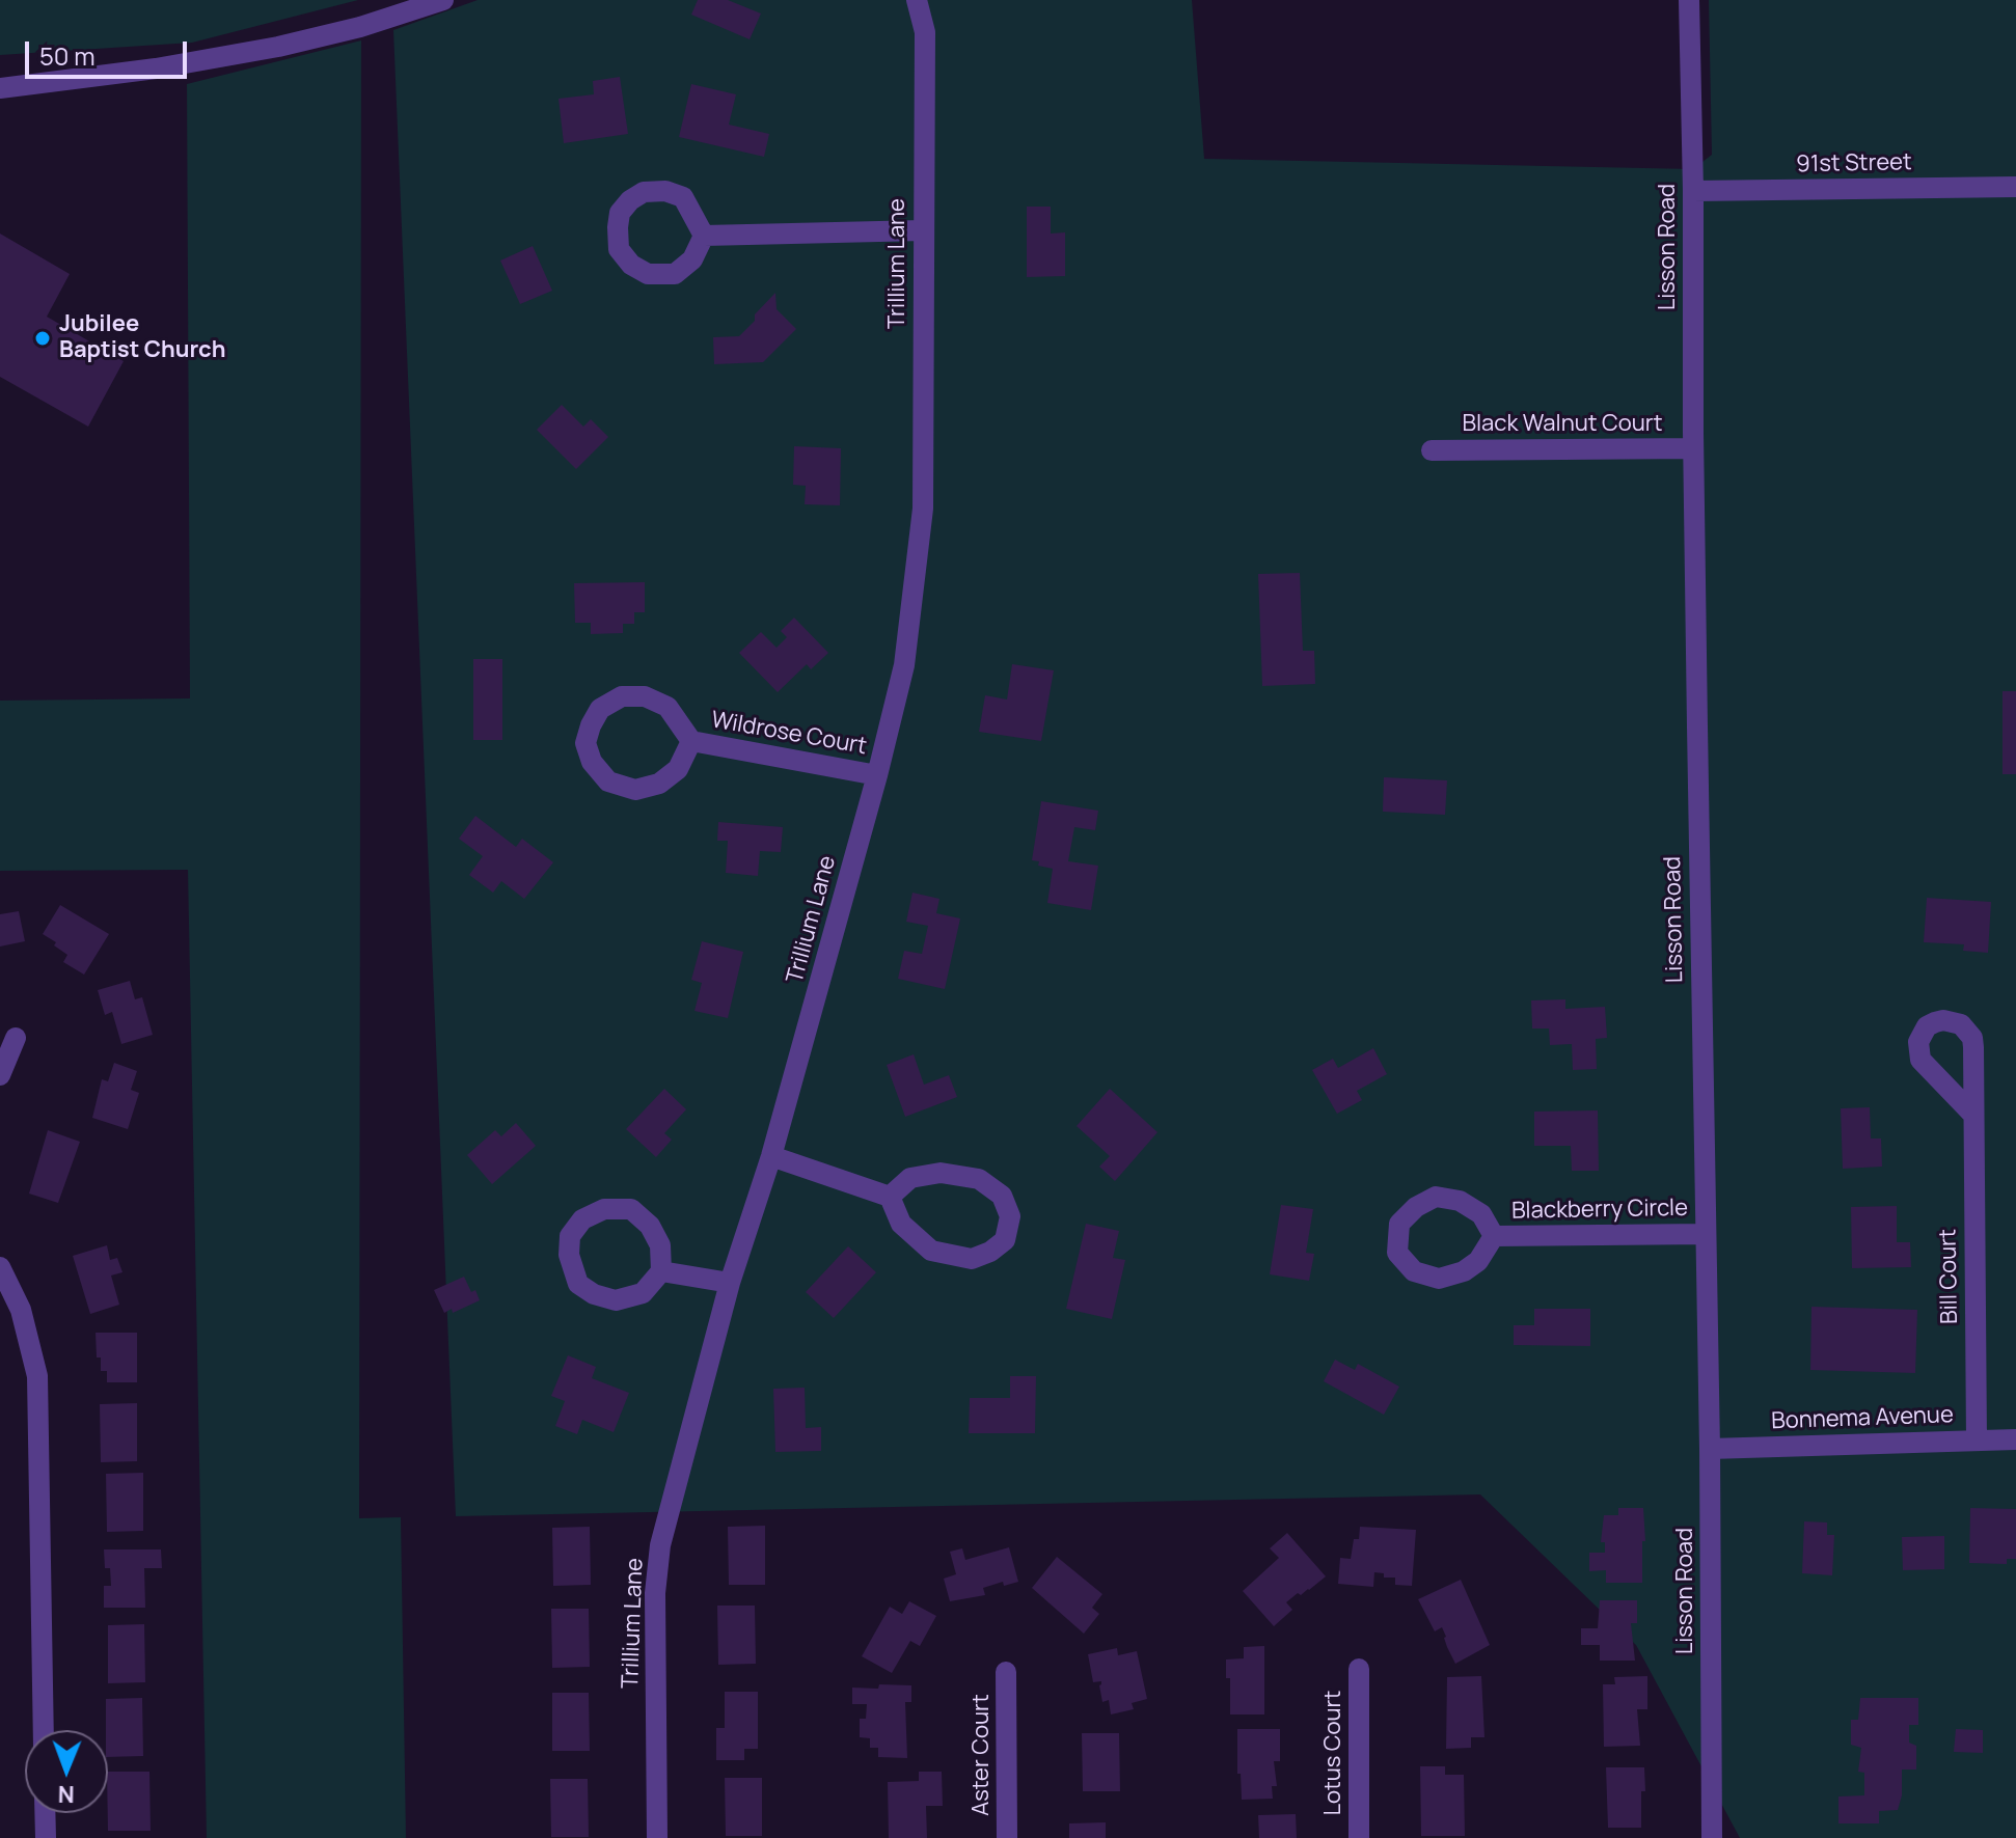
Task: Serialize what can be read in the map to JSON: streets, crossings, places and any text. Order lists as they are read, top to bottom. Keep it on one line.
{"streets":{"street":["91st Street","Lisson Road","Trillium Lane","Black Walnut Court","Wildrose Court","Blackberry Circle","Bill Court","Bonnema Avenue","Lotus Court","Aster Court"]},"crossings":[["91st Street","Lisson Road"],["Lisson Road","Black Walnut Court"],["Lisson Road","Blackberry Circle"],["Lisson Road","Bonnema Avenue"],["Trillium Lane","Wildrose Court"],["Bill Court","Bonnema Avenue"]],"places":["Jubilee Baptist Church"],"scale_bar":"50 m","north":"bottom"}
